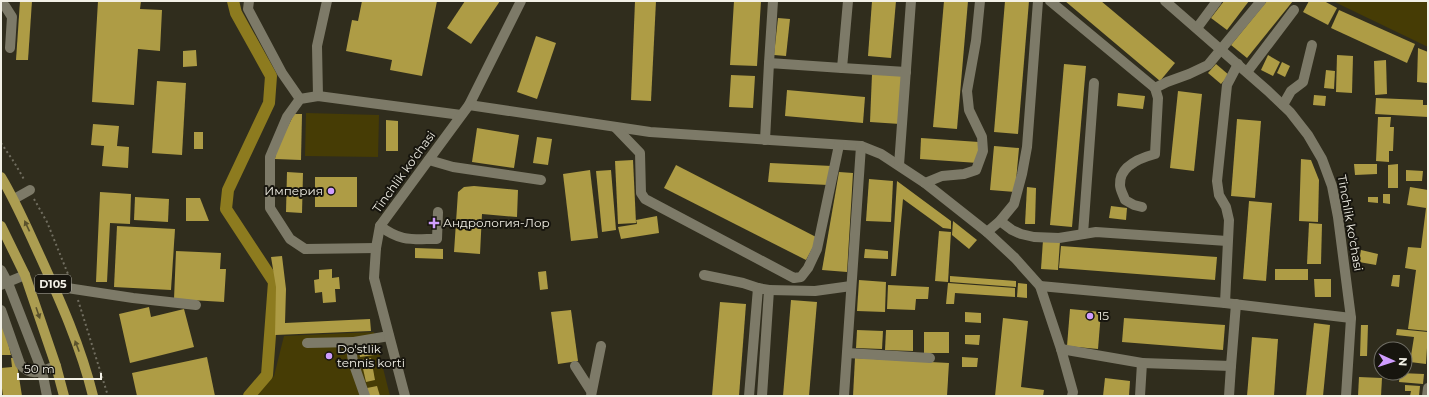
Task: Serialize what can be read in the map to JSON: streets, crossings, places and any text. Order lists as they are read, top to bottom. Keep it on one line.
{"streets":{"main road":["D105"],"street":["Tinchlik ko'chasi"]},"places":{"other":["Империя","15","Do'stlik tennis korti"],"health":["Андрология-Лор"]},"scale_bar":"50 m","north":"right"}
